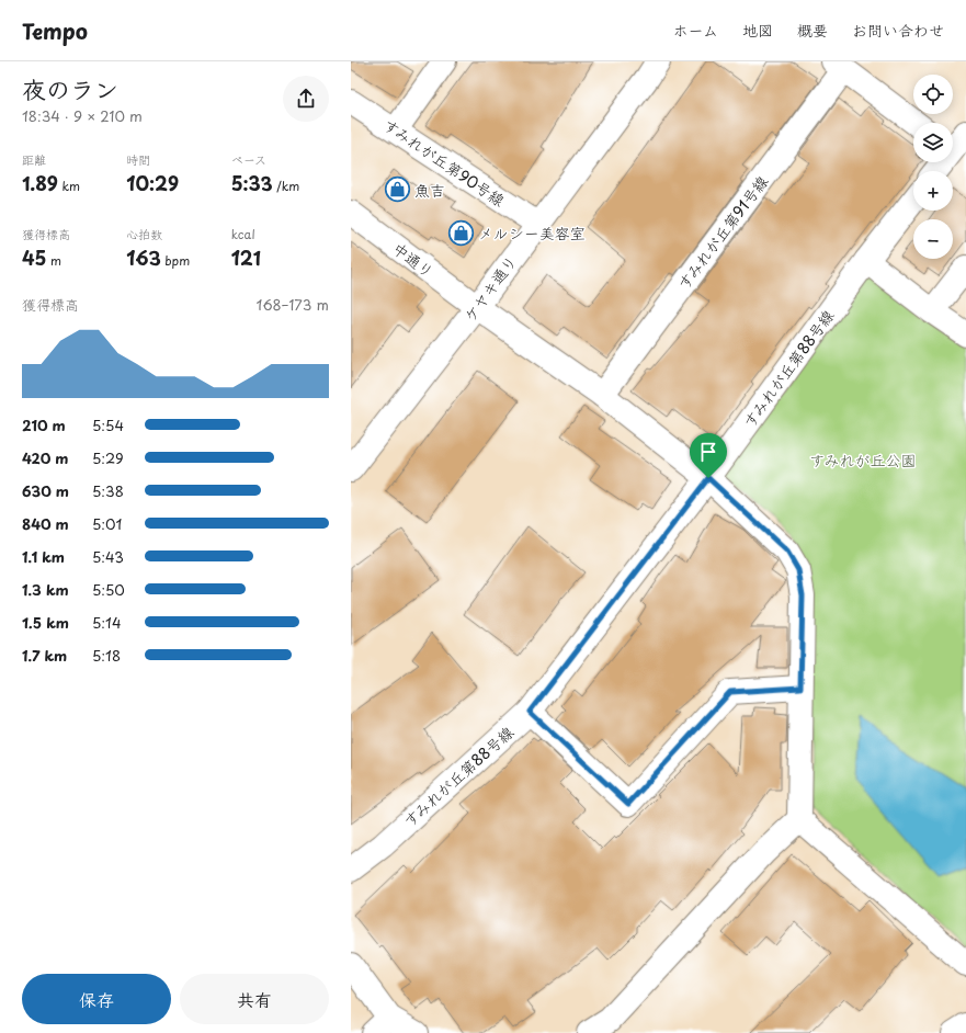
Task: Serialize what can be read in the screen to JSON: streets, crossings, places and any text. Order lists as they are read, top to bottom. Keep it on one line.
{"streets":{"street":["すみれが丘第90号線","すみれが丘第91号線","中通り","ケヤキ通り","すみれが丘第88号線"]},"crossings":[["すみれが丘第90号線","ケヤキ通り"],["すみれが丘第91号線","中通り"],["中通り","ケヤキ通り"],["中通り","すみれが丘第88号線"]],"parks":["すみれが丘公園"],"places":{"shop":["魚吉","メルシー美容室"]},"page":{"header":"Tempo","nav":["ホーム","地図","概要","お問い合わせ"],"heading":["夜のラン","18:34 · 9 × 210 m"],"map_buttons":["+","−"],"stats":[["距離","1.89 km"],["時間","10:29"],["ペース","5:33 /km"],["獲得標高","45 m"],["心拍数","163 bpm"],["kcal","121"]],"chart":["獲得標高","168–173 m"],"list":[{"name":"210 m","note":"5:54"},{"name":"420 m","note":"5:29"},{"name":"630 m","note":"5:38"},{"name":"840 m","note":"5:01"},{"name":"1.1 km","note":"5:43"},{"name":"1.3 km","note":"5:50"},{"name":"1.5 km","note":"5:14"},{"name":"1.7 km","note":"5:18"}],"buttons":["保存","共有"]}}
